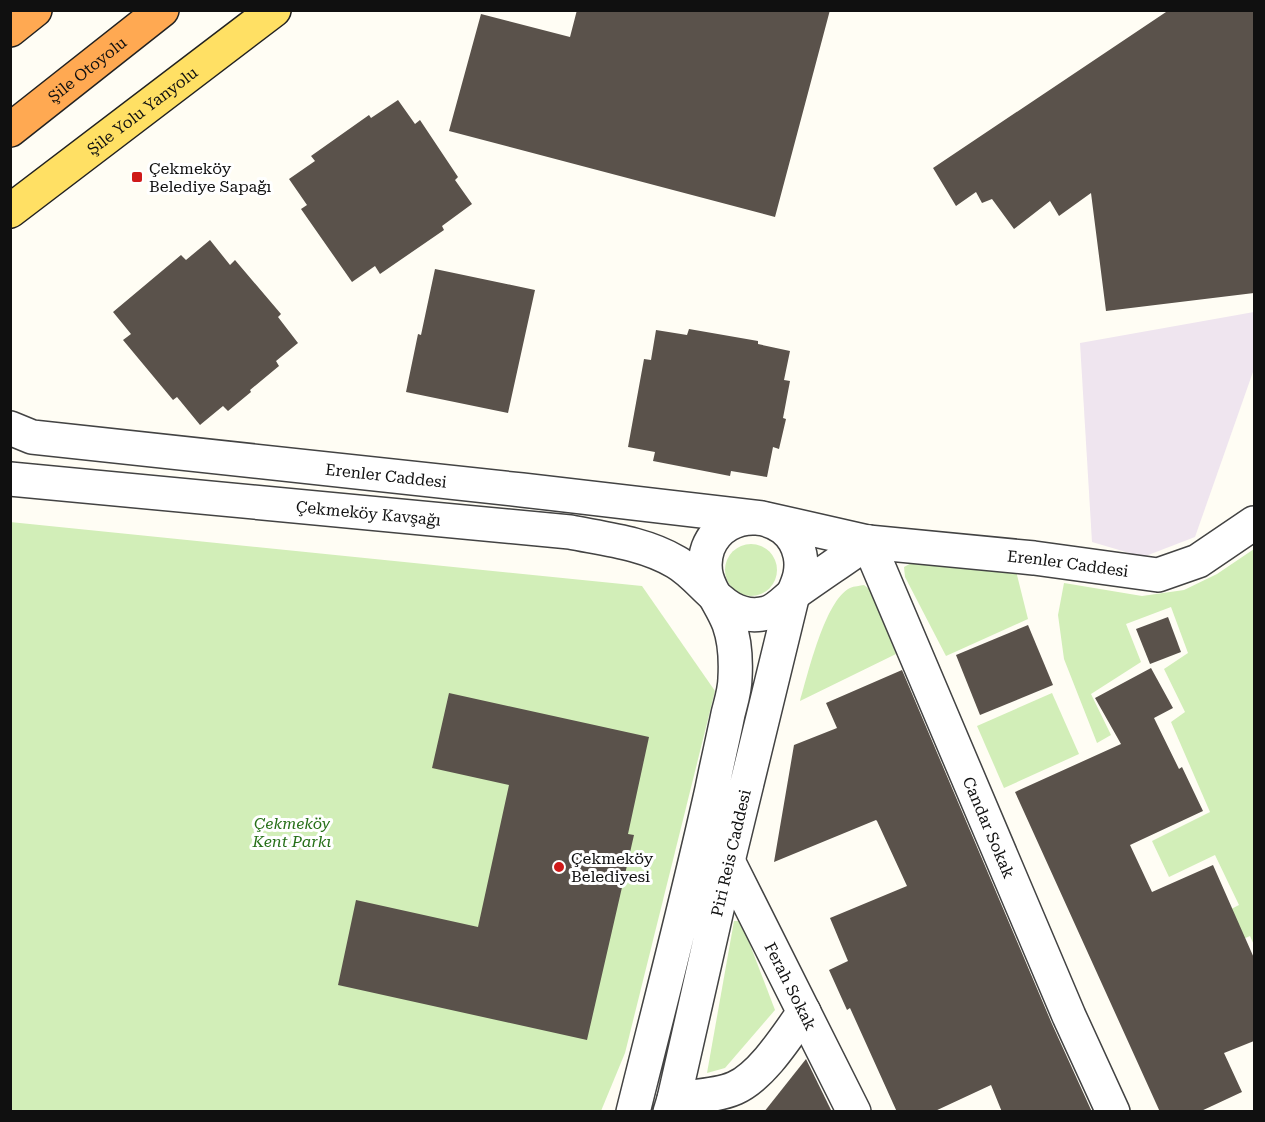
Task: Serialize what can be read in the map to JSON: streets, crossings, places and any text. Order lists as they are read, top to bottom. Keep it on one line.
{"streets":{"highway":["Şile Otoyolu"],"main road":["Şile Yolu Yanyolu"],"street":["Erenler Caddesi","Çekmeköy Kavşağı","Candar Sokak","Piri Reis Caddesi","Ferah Sokak"]},"crossings":[["Erenler Caddesi","Çekmeköy Kavşağı"],["Erenler Caddesi","Candar Sokak"],["Erenler Caddesi","Piri Reis Caddesi"],["Çekmeköy Kavşağı","Piri Reis Caddesi"],["Piri Reis Caddesi","Ferah Sokak"]],"parks":["Çekmeköy Kent Parkı"],"places":{"transit":["Çekmeköy Belediye Sapağı"],"other":["Çekmeköy Belediyesi"]}}
